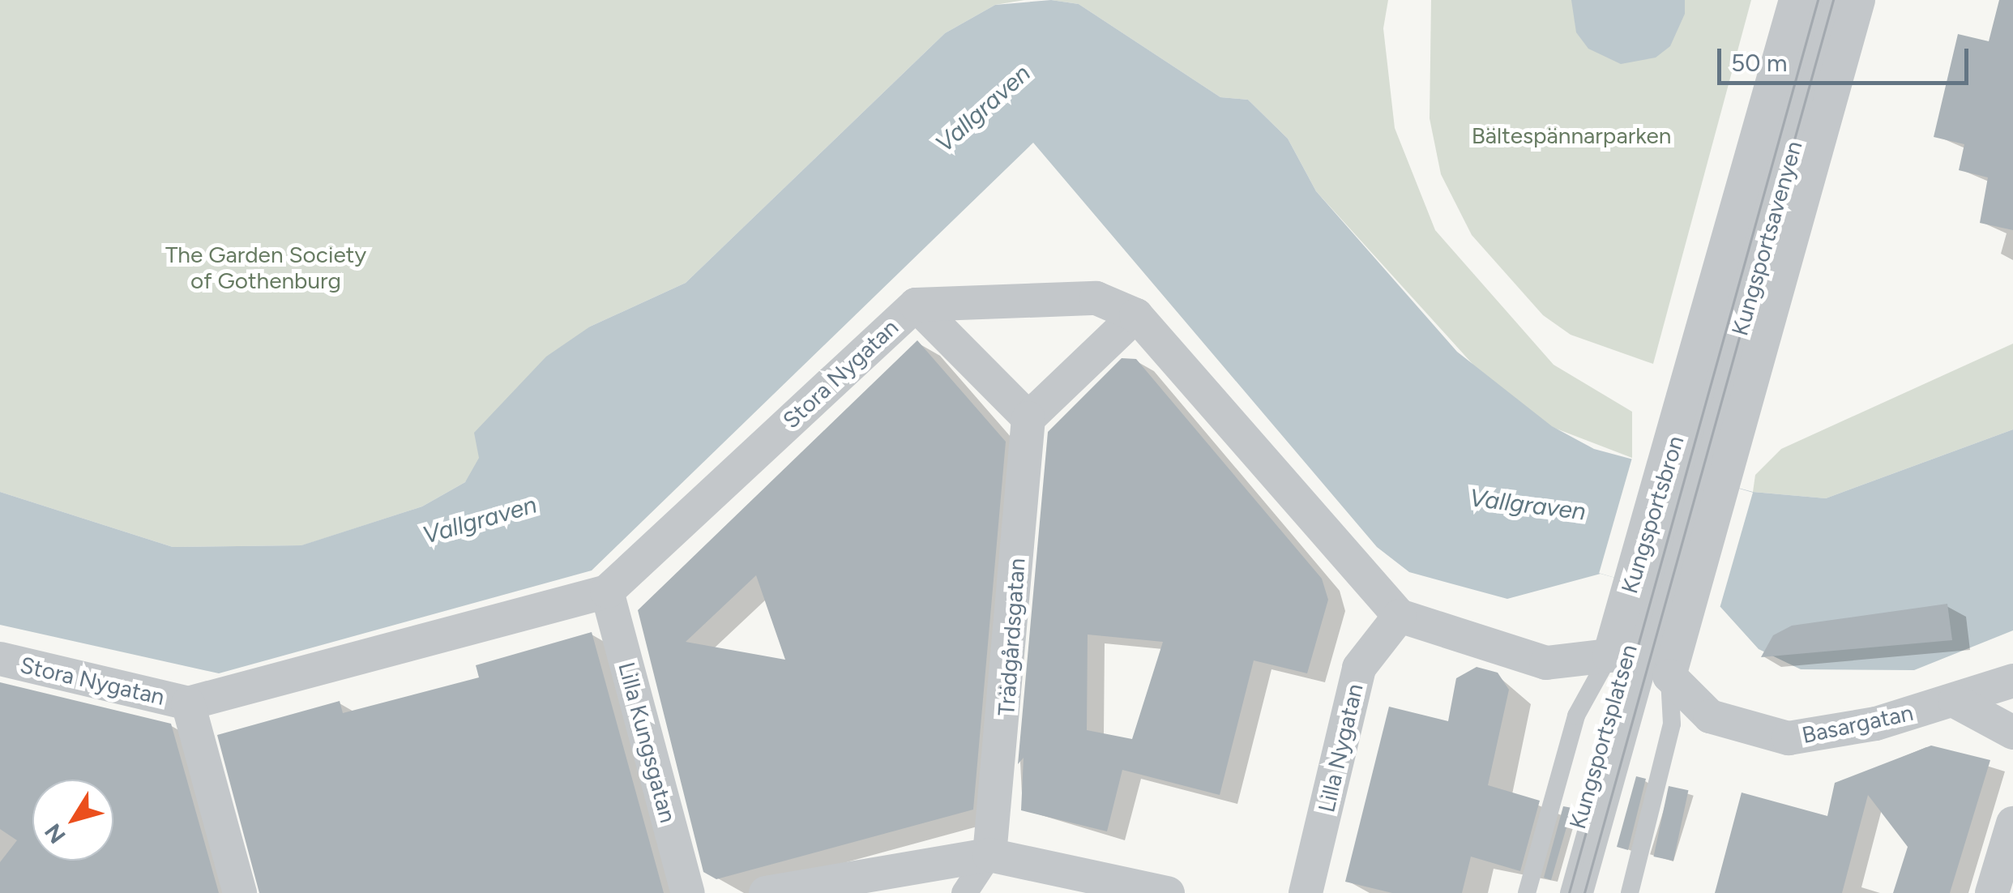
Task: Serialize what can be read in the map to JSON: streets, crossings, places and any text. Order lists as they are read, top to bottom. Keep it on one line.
{"streets":{"street":["Kungsportsavenyen","Stora Nygatan","Kungsportsbron","Trädgårdsgatan","Basargatan","Lilla Kungsgatan","Lilla Nygatan"],"lane":["Kungsportsplatsen"]},"crossings":[["Kungsportsavenyen","Kungsportsbron"],["Stora Nygatan","Lilla Kungsgatan"],["Stora Nygatan","Lilla Nygatan"],["Kungsportsbron","Basargatan"],["Kungsportsbron","Kungsportsplatsen"]],"water":["Vallgraven"],"parks":["Bältespännarparken","The Garden Society of Gothenburg"],"scale_bar":"50 m","north":"bottom left"}
